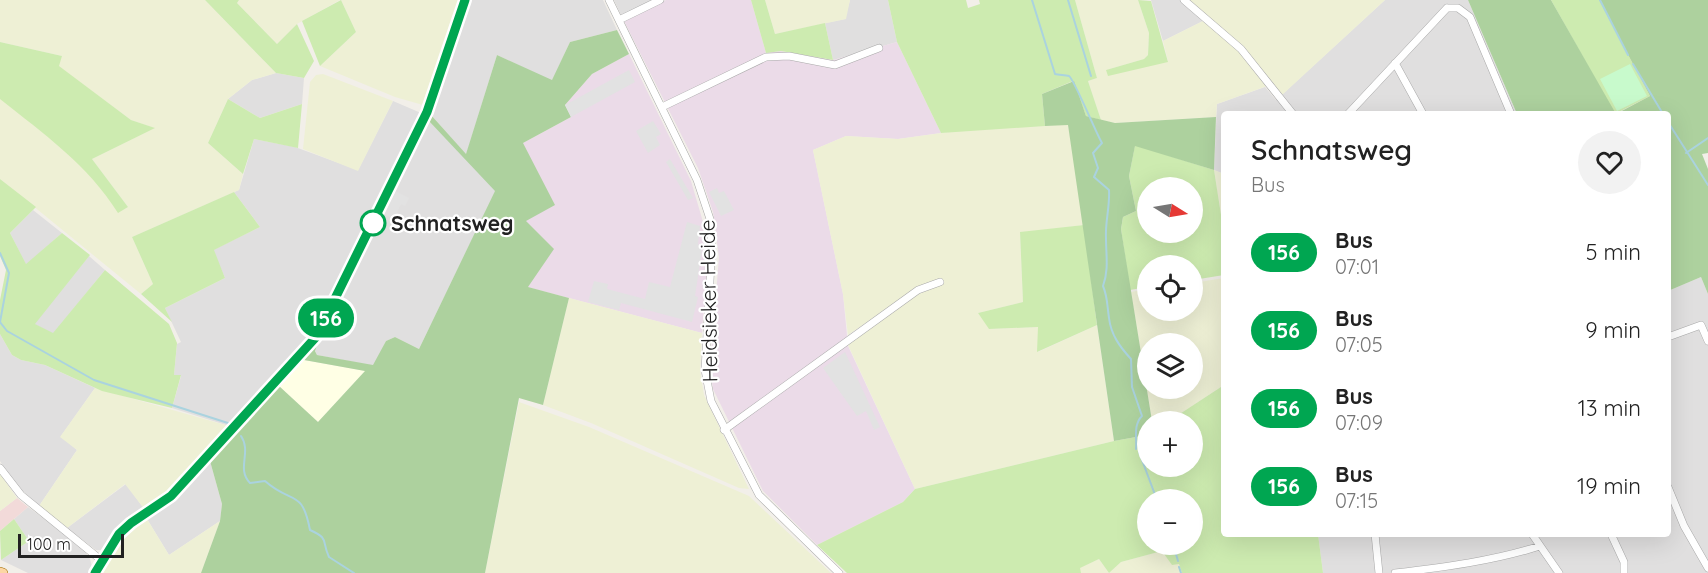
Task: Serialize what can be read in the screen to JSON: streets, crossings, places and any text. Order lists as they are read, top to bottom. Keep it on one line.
{"streets":{"street":["Heidsieker Heide"]},"places":["Schnatsweg"],"lines":["bus line 156"],"scale_bar":"100 m","north":"right","page":{"on_map":"156","heading":["Schnatsweg","Bus"],"map_buttons":["+","−"],"list":[{"mark":"156","name":"Bus","note":"07:01","value":"5 min"},{"mark":"156","name":"Bus","note":"07:05","value":"9 min"},{"mark":"156","name":"Bus","note":"07:09","value":"13 min"},{"mark":"156","name":"Bus","note":"07:15","value":"19 min"}],"scale":"100 m"}}
